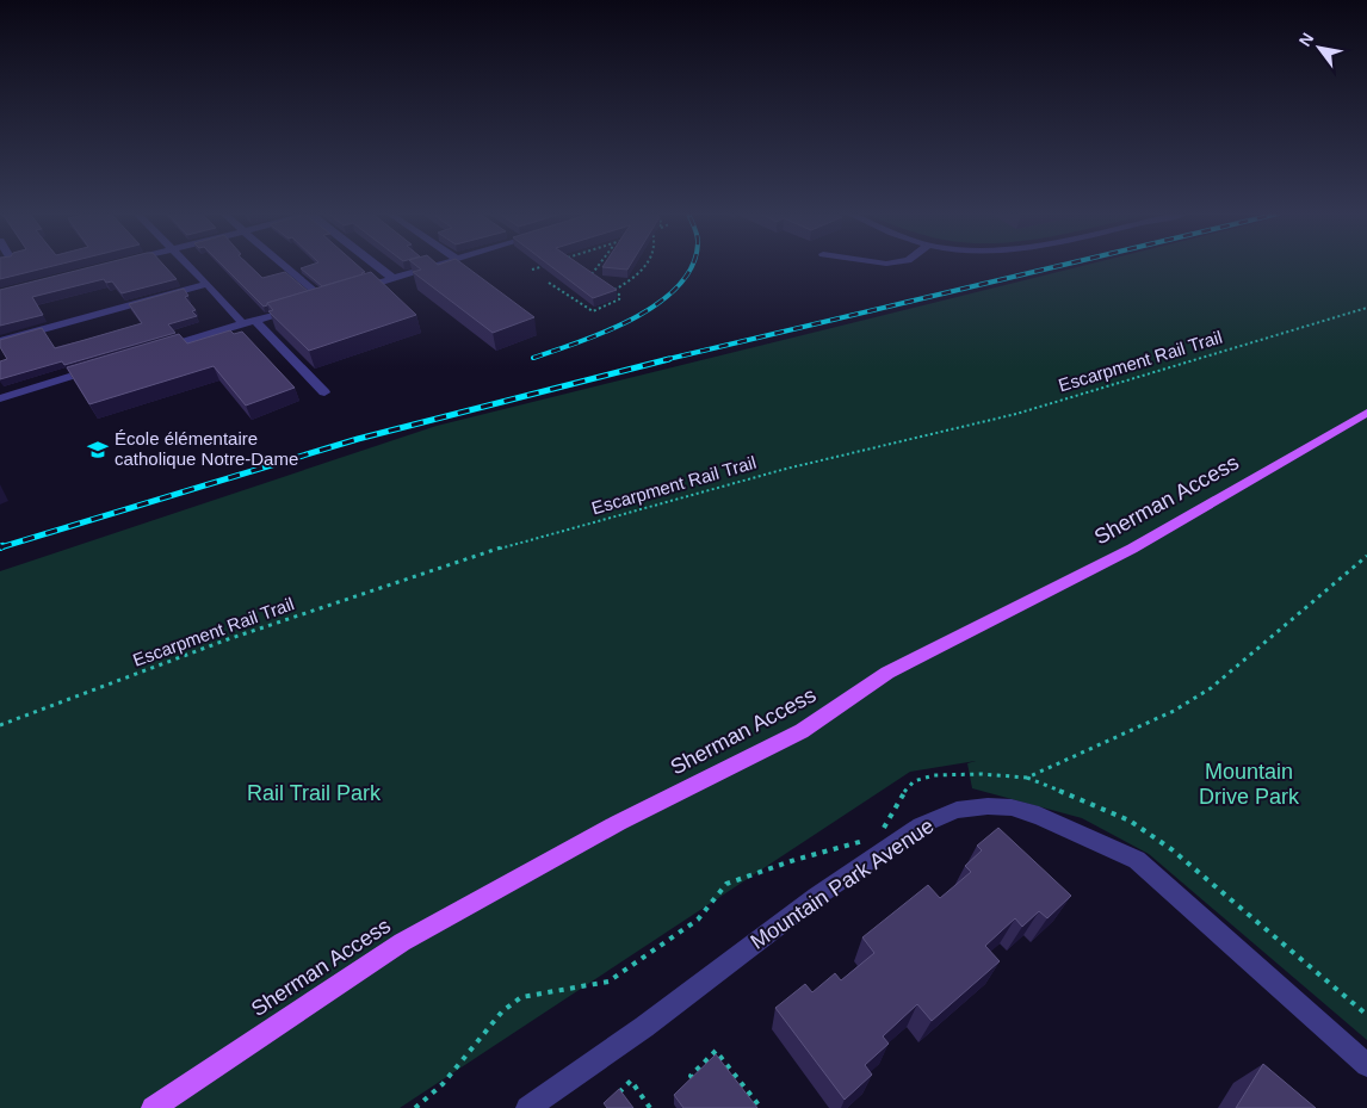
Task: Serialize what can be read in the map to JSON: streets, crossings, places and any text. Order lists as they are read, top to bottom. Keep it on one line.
{"streets":{"main road":["Sherman Access"],"street":["Mountain Park Avenue"],"path":["Escarpment Rail Trail"]},"parks":["Mountain Drive Park","Rail Trail Park"],"places":{"school or university":["École élémentaire catholique Notre-Dame"]},"north":"top left"}
